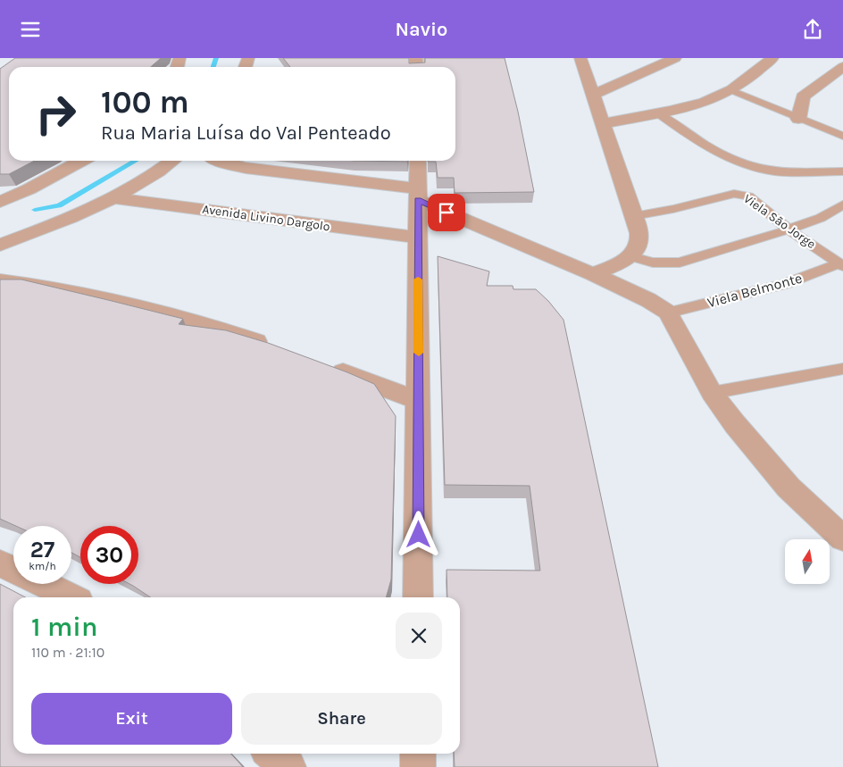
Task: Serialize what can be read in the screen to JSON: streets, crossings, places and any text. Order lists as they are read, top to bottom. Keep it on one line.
{"streets":{"street":["Avenida Livino Dargolo"],"lane":["Viela São Jorge","Viela Belmonte"]},"crossings":[["Viela São Jorge","Viela Belmonte"]],"north":"top","page":{"header":"Navio","turn":["100 m","Rua Maria Luísa do Val Penteado"],"speed":"27 km/h","limit":"30","heading":["1 min","110 m · 21:10"],"buttons":["Exit","Share"]}}
